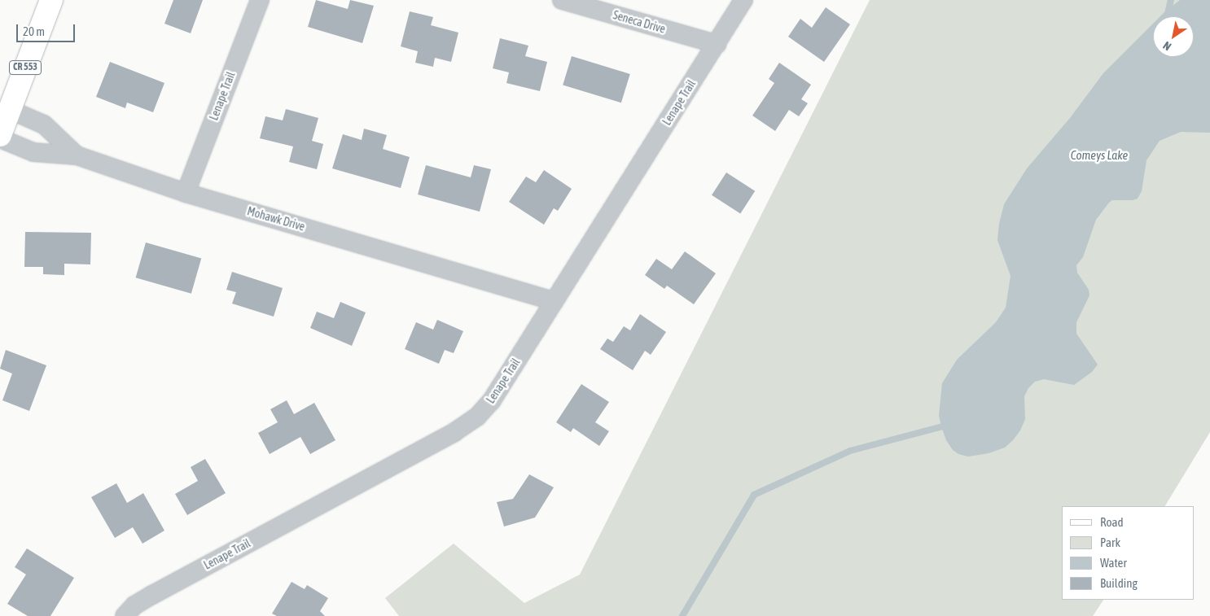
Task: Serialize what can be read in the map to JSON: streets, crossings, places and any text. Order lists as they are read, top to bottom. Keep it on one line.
{"streets":{"main road":["CR 553"],"street":["Seneca Drive","Lenape Trail","Mohawk Drive"]},"crossings":[["Seneca Drive","Lenape Trail"],["Lenape Trail","Mohawk Drive"]],"water":["Comeys Lake"],"legend":["Road","Park","Water","Building"],"scale_bar":"20 m","north":"bottom left"}
